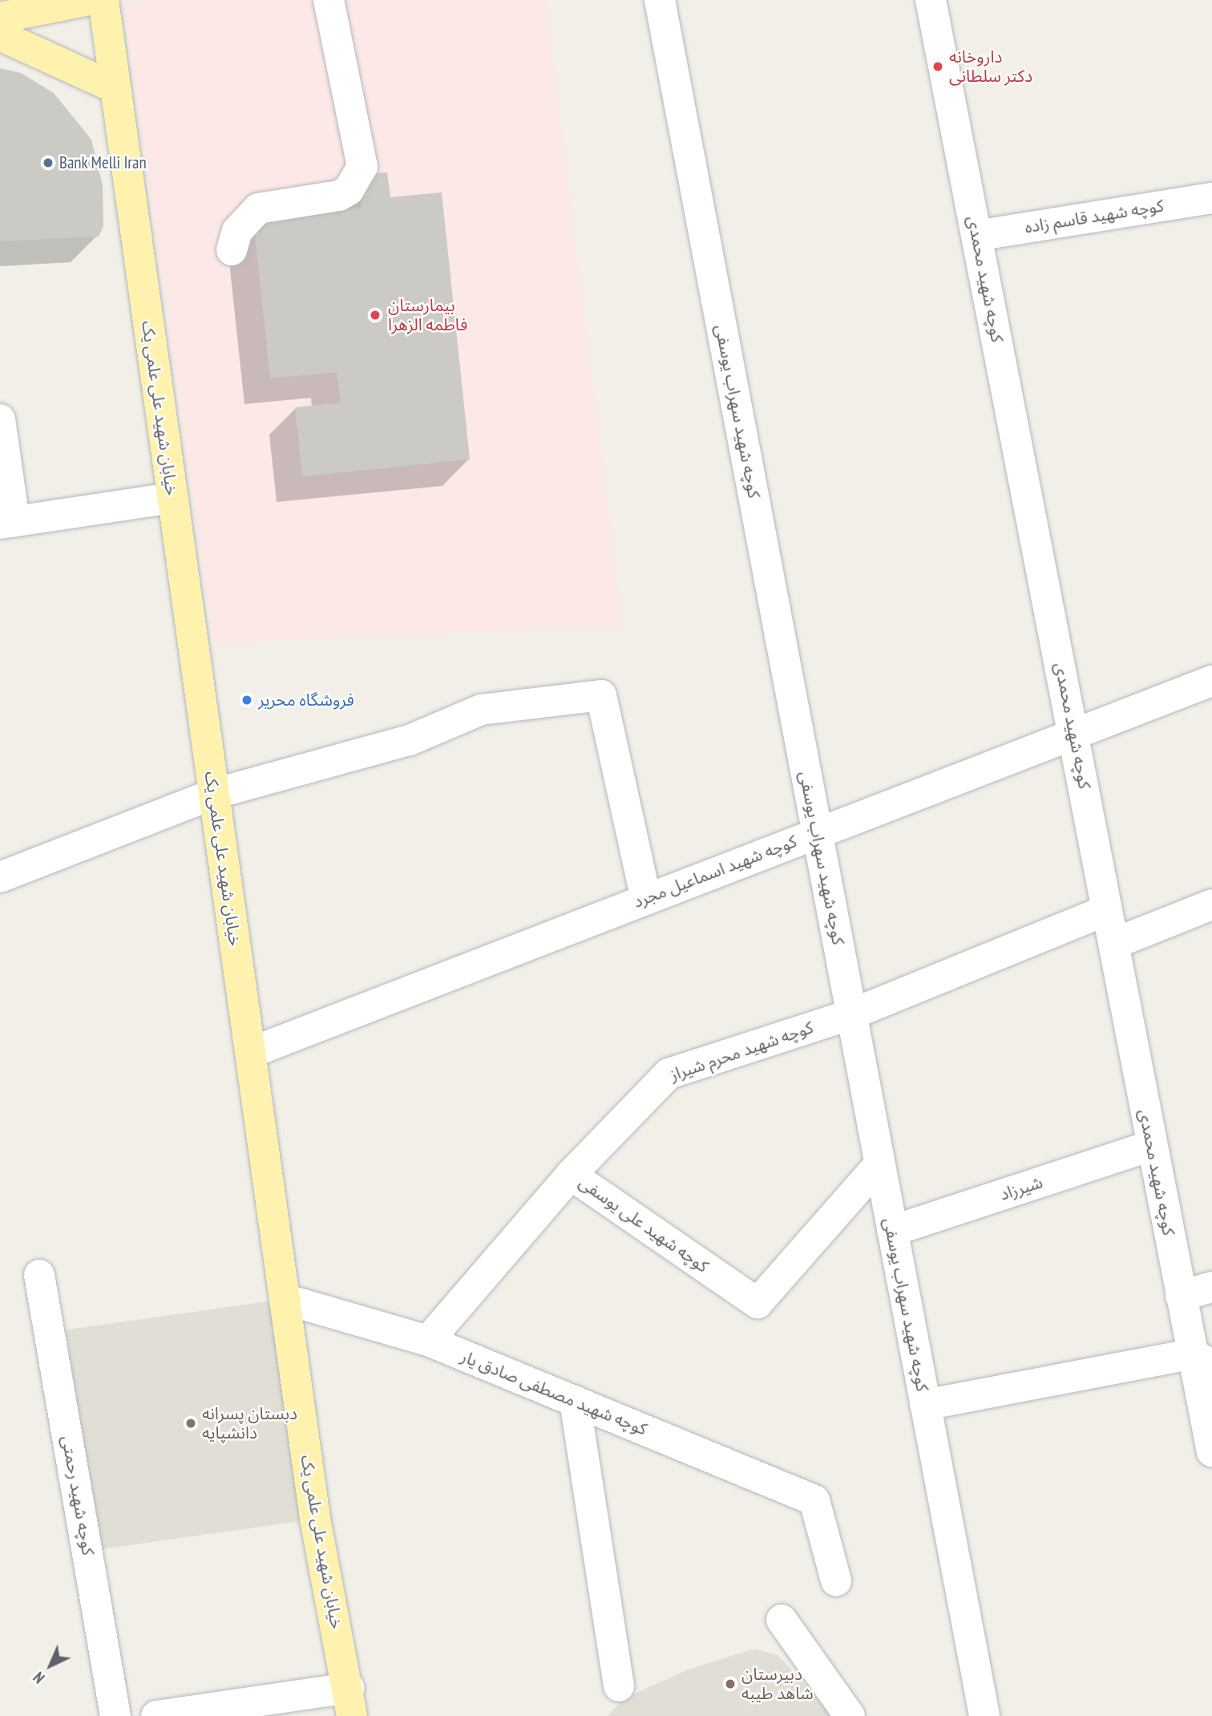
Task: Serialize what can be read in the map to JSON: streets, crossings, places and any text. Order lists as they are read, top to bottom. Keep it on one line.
{"streets":{"main road":["خیابان شهید علی علمی یک"],"street":["کوچه شهید قاسم زاده","کوچه شهید محمدی","کوچه شهید سهراب یوسفی","کوچه شهید اسماعیل مجرد","کوچه شهید محرم شیراز","شیرزاد","کوچه شهید علی یوسفی","کوچه شهید مصطفی صادق یار","کوچه شهید رحمتی"]},"crossings":[["کوچه شهید قاسم زاده","کوچه شهید محمدی"],["کوچه شهید محمدی","کوچه شهید اسماعیل مجرد"],["کوچه شهید محمدی","کوچه شهید محرم شیراز"],["کوچه شهید محمدی","شیرزاد"],["خیابان شهید علی علمی یک","کوچه شهید اسماعیل مجرد"],["خیابان شهید علی علمی یک","کوچه شهید مصطفی صادق یار"],["کوچه شهید سهراب یوسفی","کوچه شهید اسماعیل مجرد"],["کوچه شهید سهراب یوسفی","کوچه شهید محرم شیراز"],["کوچه شهید سهراب یوسفی","شیرزاد"],["کوچه شهید سهراب یوسفی","کوچه شهید علی یوسفی"],["کوچه شهید محرم شیراز","کوچه شهید علی یوسفی"],["کوچه شهید علی یوسفی","کوچه شهید مصطفی صادق یار"]],"places":["داروخانه دکتر سلطانی","Bank Melli Iran","بیمارستان فاطمه الزهرا","فروشگاه محریر","دبستان پسرانه دانشپایه","دبیرستان شاهد طیبه"],"north":"bottom left"}
